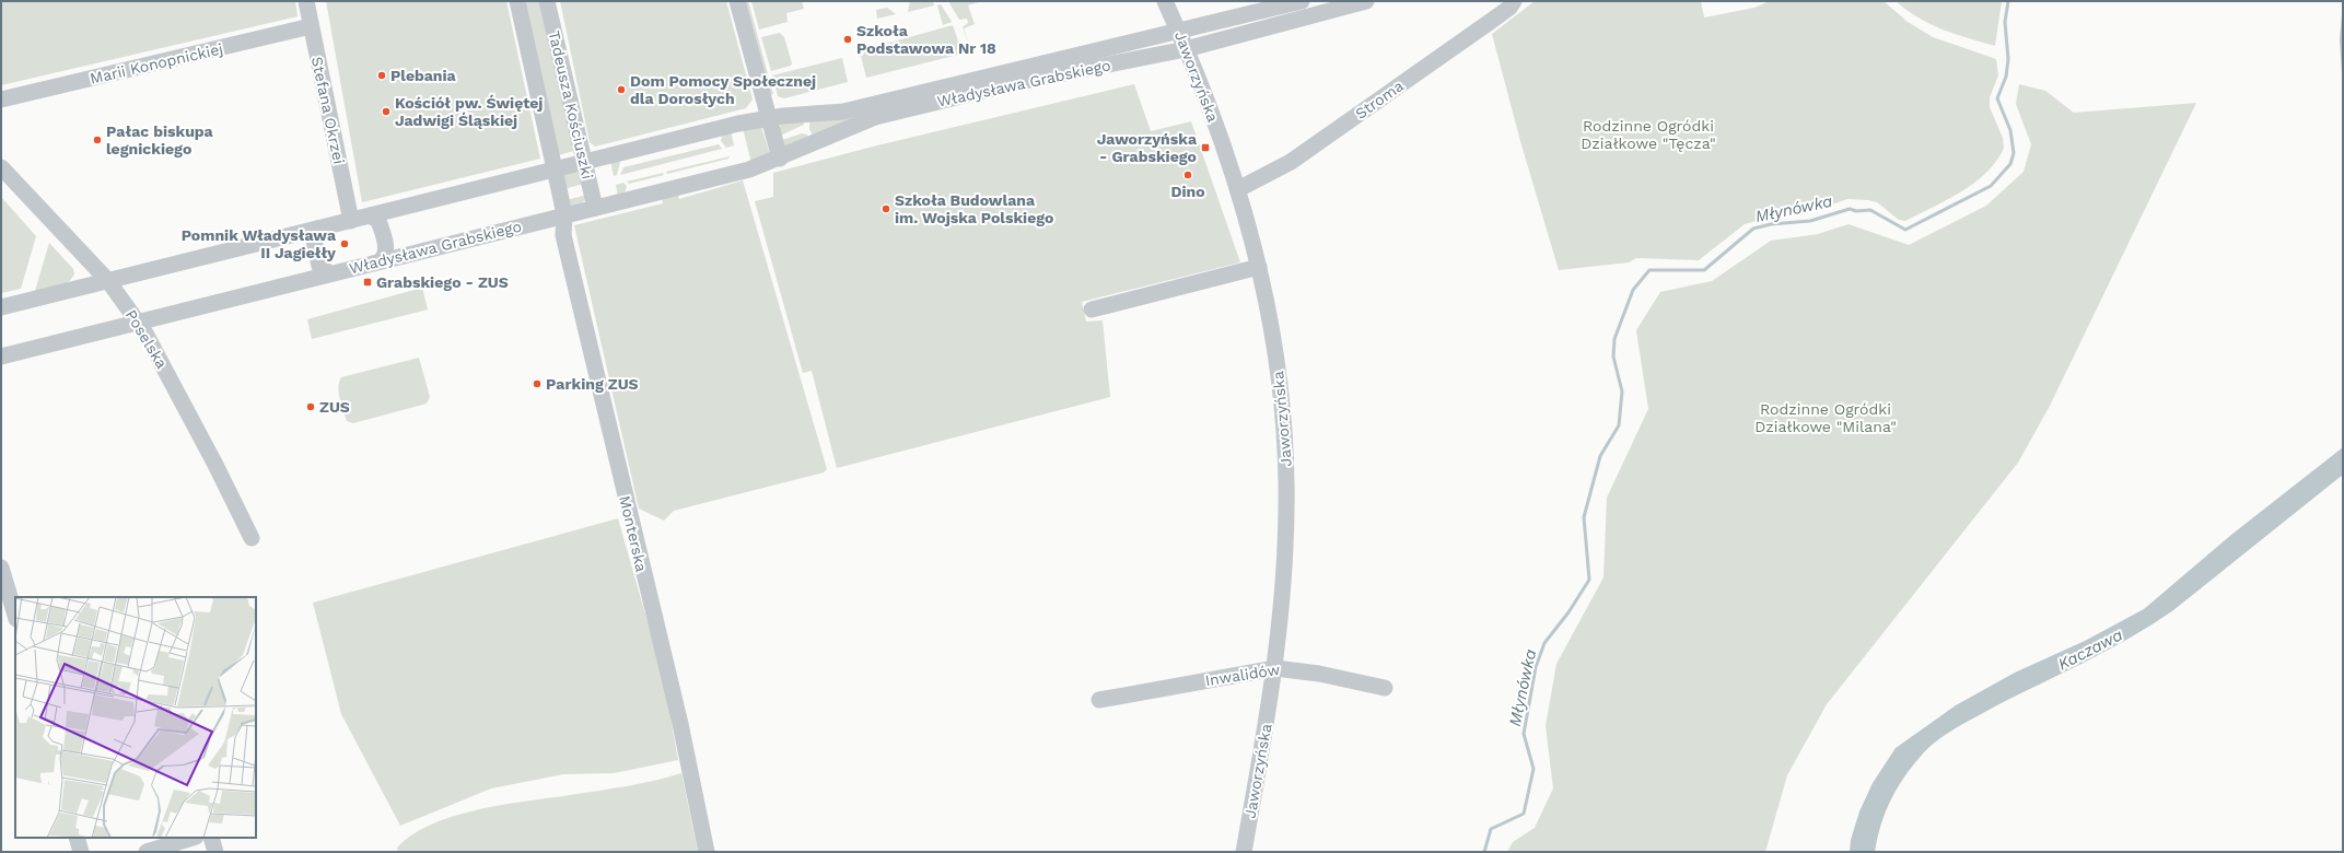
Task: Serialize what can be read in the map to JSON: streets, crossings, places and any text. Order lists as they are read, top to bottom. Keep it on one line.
{"streets":{"street":["Marii Konopnickiej","Jaworzyńska","Władysława Grabskiego","Stroma","Tadeusza Kościuszki","Stefana Okrzei","Poselska","Monterska","Inwalidów"]},"crossings":[["Marii Konopnickiej","Stefana Okrzei"],["Jaworzyńska","Władysława Grabskiego"],["Jaworzyńska","Stroma"],["Jaworzyńska","Inwalidów"],["Władysława Grabskiego","Tadeusza Kościuszki"],["Władysława Grabskiego","Stefana Okrzei"],["Władysława Grabskiego","Poselska"],["Władysława Grabskiego","Monterska"],["Tadeusza Kościuszki","Monterska"]],"water":["Młynówka","Kaczawa"],"parks":["Rodzinne Ogródki Działkowe \"Tęcza\"","Rodzinne Ogródki Działkowe \"Milana\""],"places":{"other":["Szkoła Podstawowa Nr 18","Plebania","Dom Pomocy Społecznej dla Dorosłych","Kościół pw. Świętej Jadwigi Śląskiej","Pałac biskupa legnickiego","Dino","Szkoła Budowlana im. Wojska Polskiego","Pomnik Władysława II Jagiełły","Parking ZUS","ZUS"],"transit":["Jaworzyńska - Grabskiego","Grabskiego - ZUS"]}}
